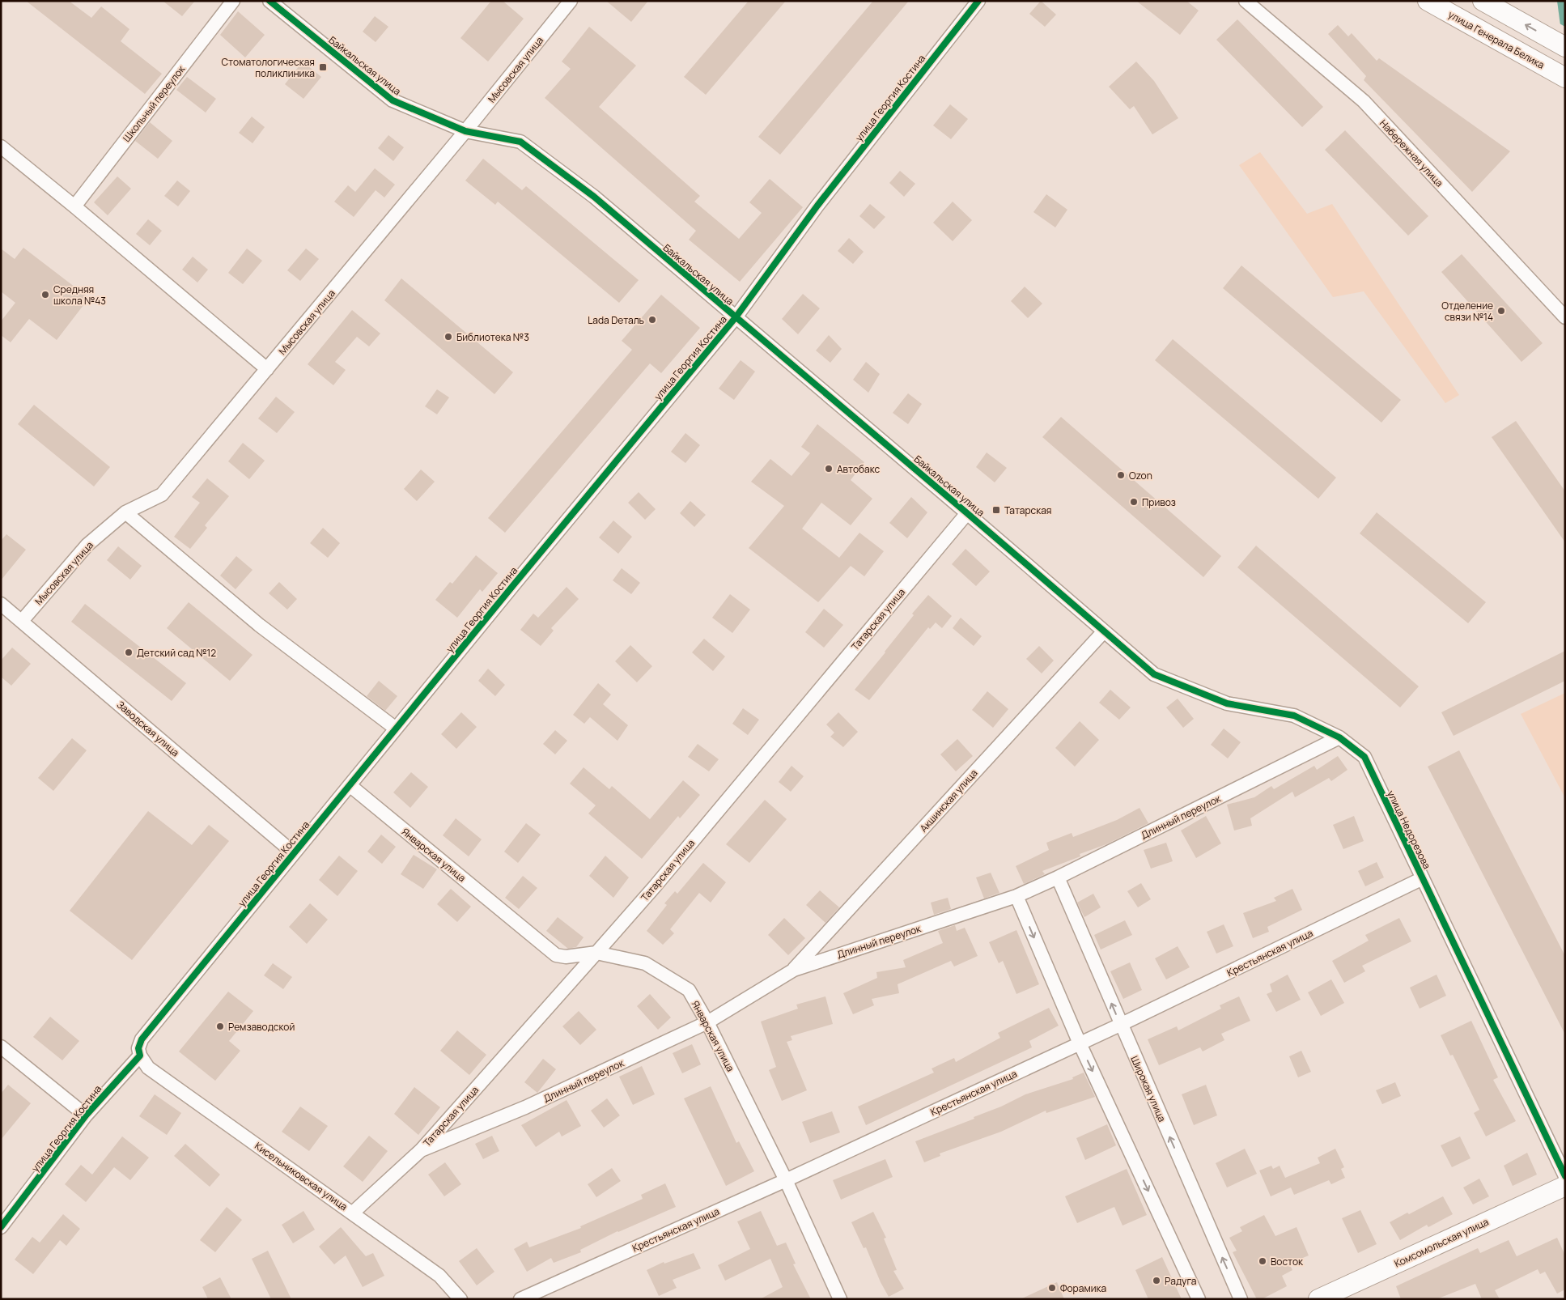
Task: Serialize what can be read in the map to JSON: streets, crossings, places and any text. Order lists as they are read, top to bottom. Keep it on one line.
{"streets":{"main road":["улица Генерала Белика","Комсомольская улица"],"street":["Байкальская улица","Мысовская улица","улица Георгия Костина","Школьный переулок","Набережная улица","Татарская улица","Заводская улица","Акшинская улица","Длинный переулок","улица Недорезова","Январская улица","Крестьянская улица","Широкая улица","Кисельниковская улица"]},"crossings":[["Байкальская улица","Мысовская улица"],["Байкальская улица","улица Георгия Костина"],["Байкальская улица","Татарская улица"],["Байкальская улица","Акшинская улица"],["Байкальская улица","улица Недорезова"],["Мысовская улица","Заводская улица"],["улица Георгия Костина","Заводская улица"],["улица Георгия Костина","Январская улица"],["улица Георгия Костина","Кисельниковская улица"],["Татарская улица","Длинный переулок"],["Татарская улица","Январская улица"],["Татарская улица","Кисельниковская улица"],["Акшинская улица","Длинный переулок"],["Акшинская улица","улица Недорезова"],["Длинный переулок","улица Недорезова"],["Длинный переулок","Январская улица"],["Длинный переулок","Широкая улица"],["улица Недорезова","Крестьянская улица"],["Январская улица","Крестьянская улица"],["Крестьянская улица","Широкая улица"]],"places":{"transit":["Стоматологическая поликлиника","Татарская"],"other":["Средняя школа №43","Отделение связи №14","Lada Dеталь","Библиотека №3","Автобакс","Ozon","Привоз","Детский сад №12","Ремзаводской","Восток","Радуга","Форамика"]}}
